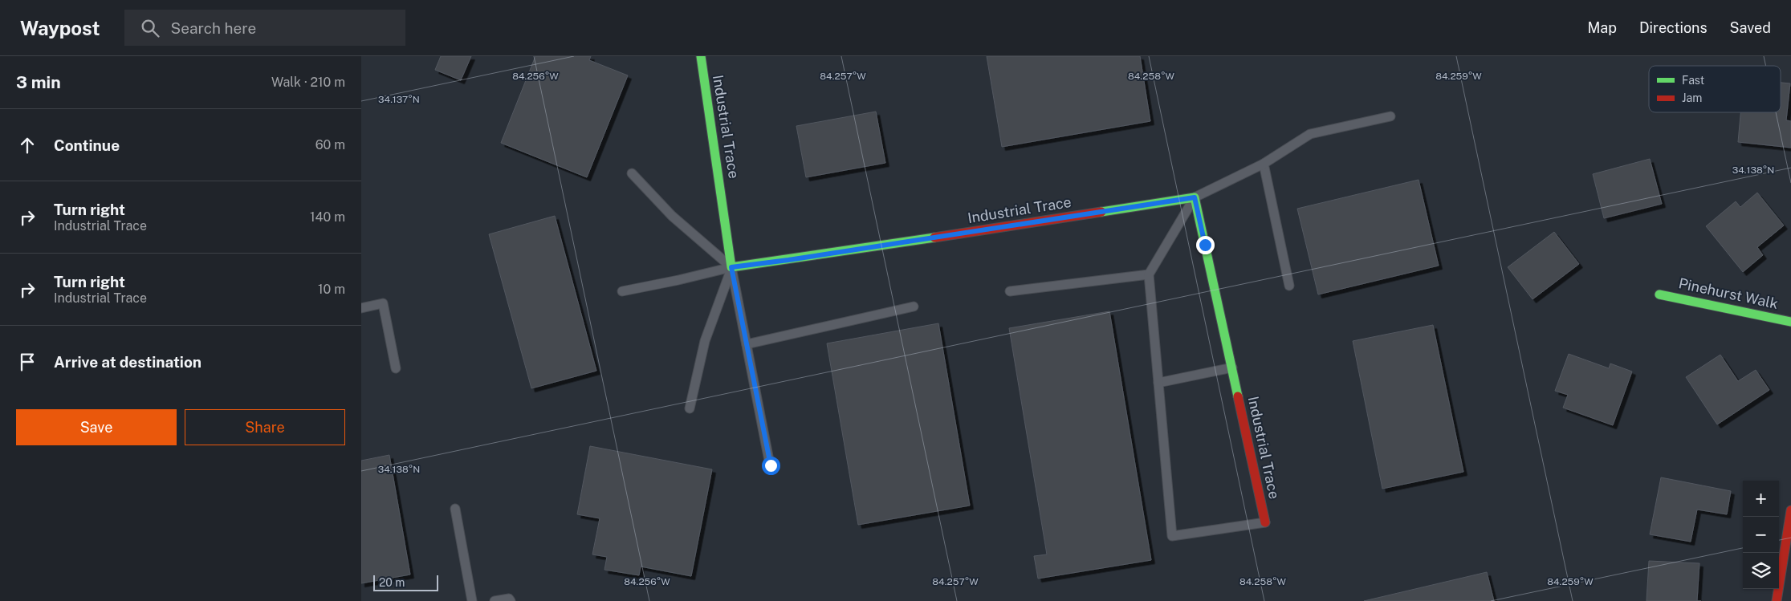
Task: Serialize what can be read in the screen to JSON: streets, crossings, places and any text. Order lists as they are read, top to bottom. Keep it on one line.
{"streets":{"street":["Industrial Trace","Pinehurst Walk"]},"legend":["Fast","Jam"],"scale_bar":"20 m","page":{"header":"Waypost","search":"Search here","nav":["Map","Directions","Saved"],"heading":["3 min","Walk · 210 m"],"list":[["Continue","60 m"],["Turn right","Industrial Trace","140 m"],["Turn right","Industrial Trace","10 m"],"Arrive at destination"],"buttons":["Save","Share"],"map_buttons":["+","−"],"scale":"20 m"},"coordinates":["84.256°W","84.257°W","84.258°W","84.259°W","34.137°N","34.138°N"]}
